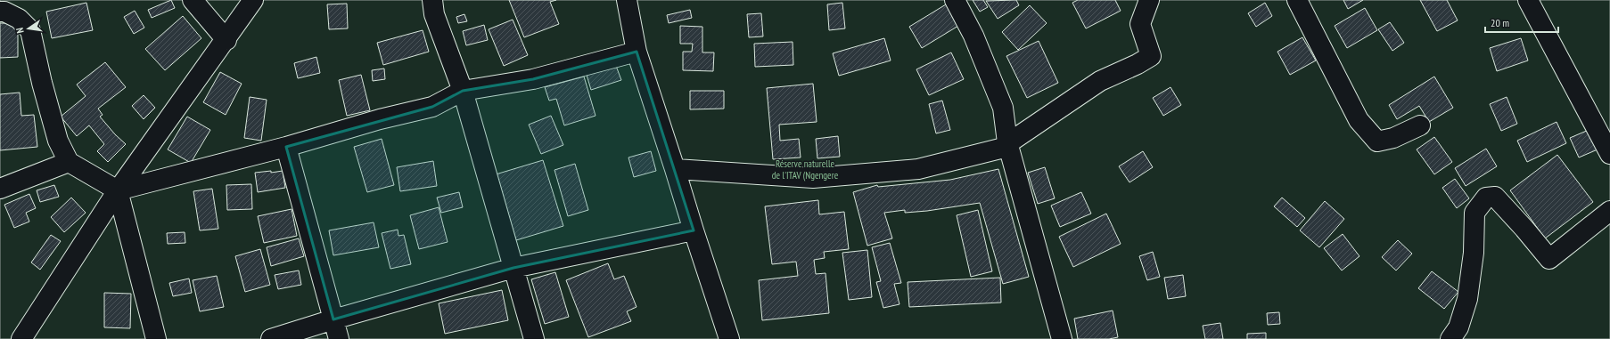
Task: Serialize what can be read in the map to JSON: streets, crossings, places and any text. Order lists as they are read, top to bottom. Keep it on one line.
{"parks":["Réserve naturelle de l'ITAV (Ngengere"],"scale_bar":"20 m","north":"left"}
